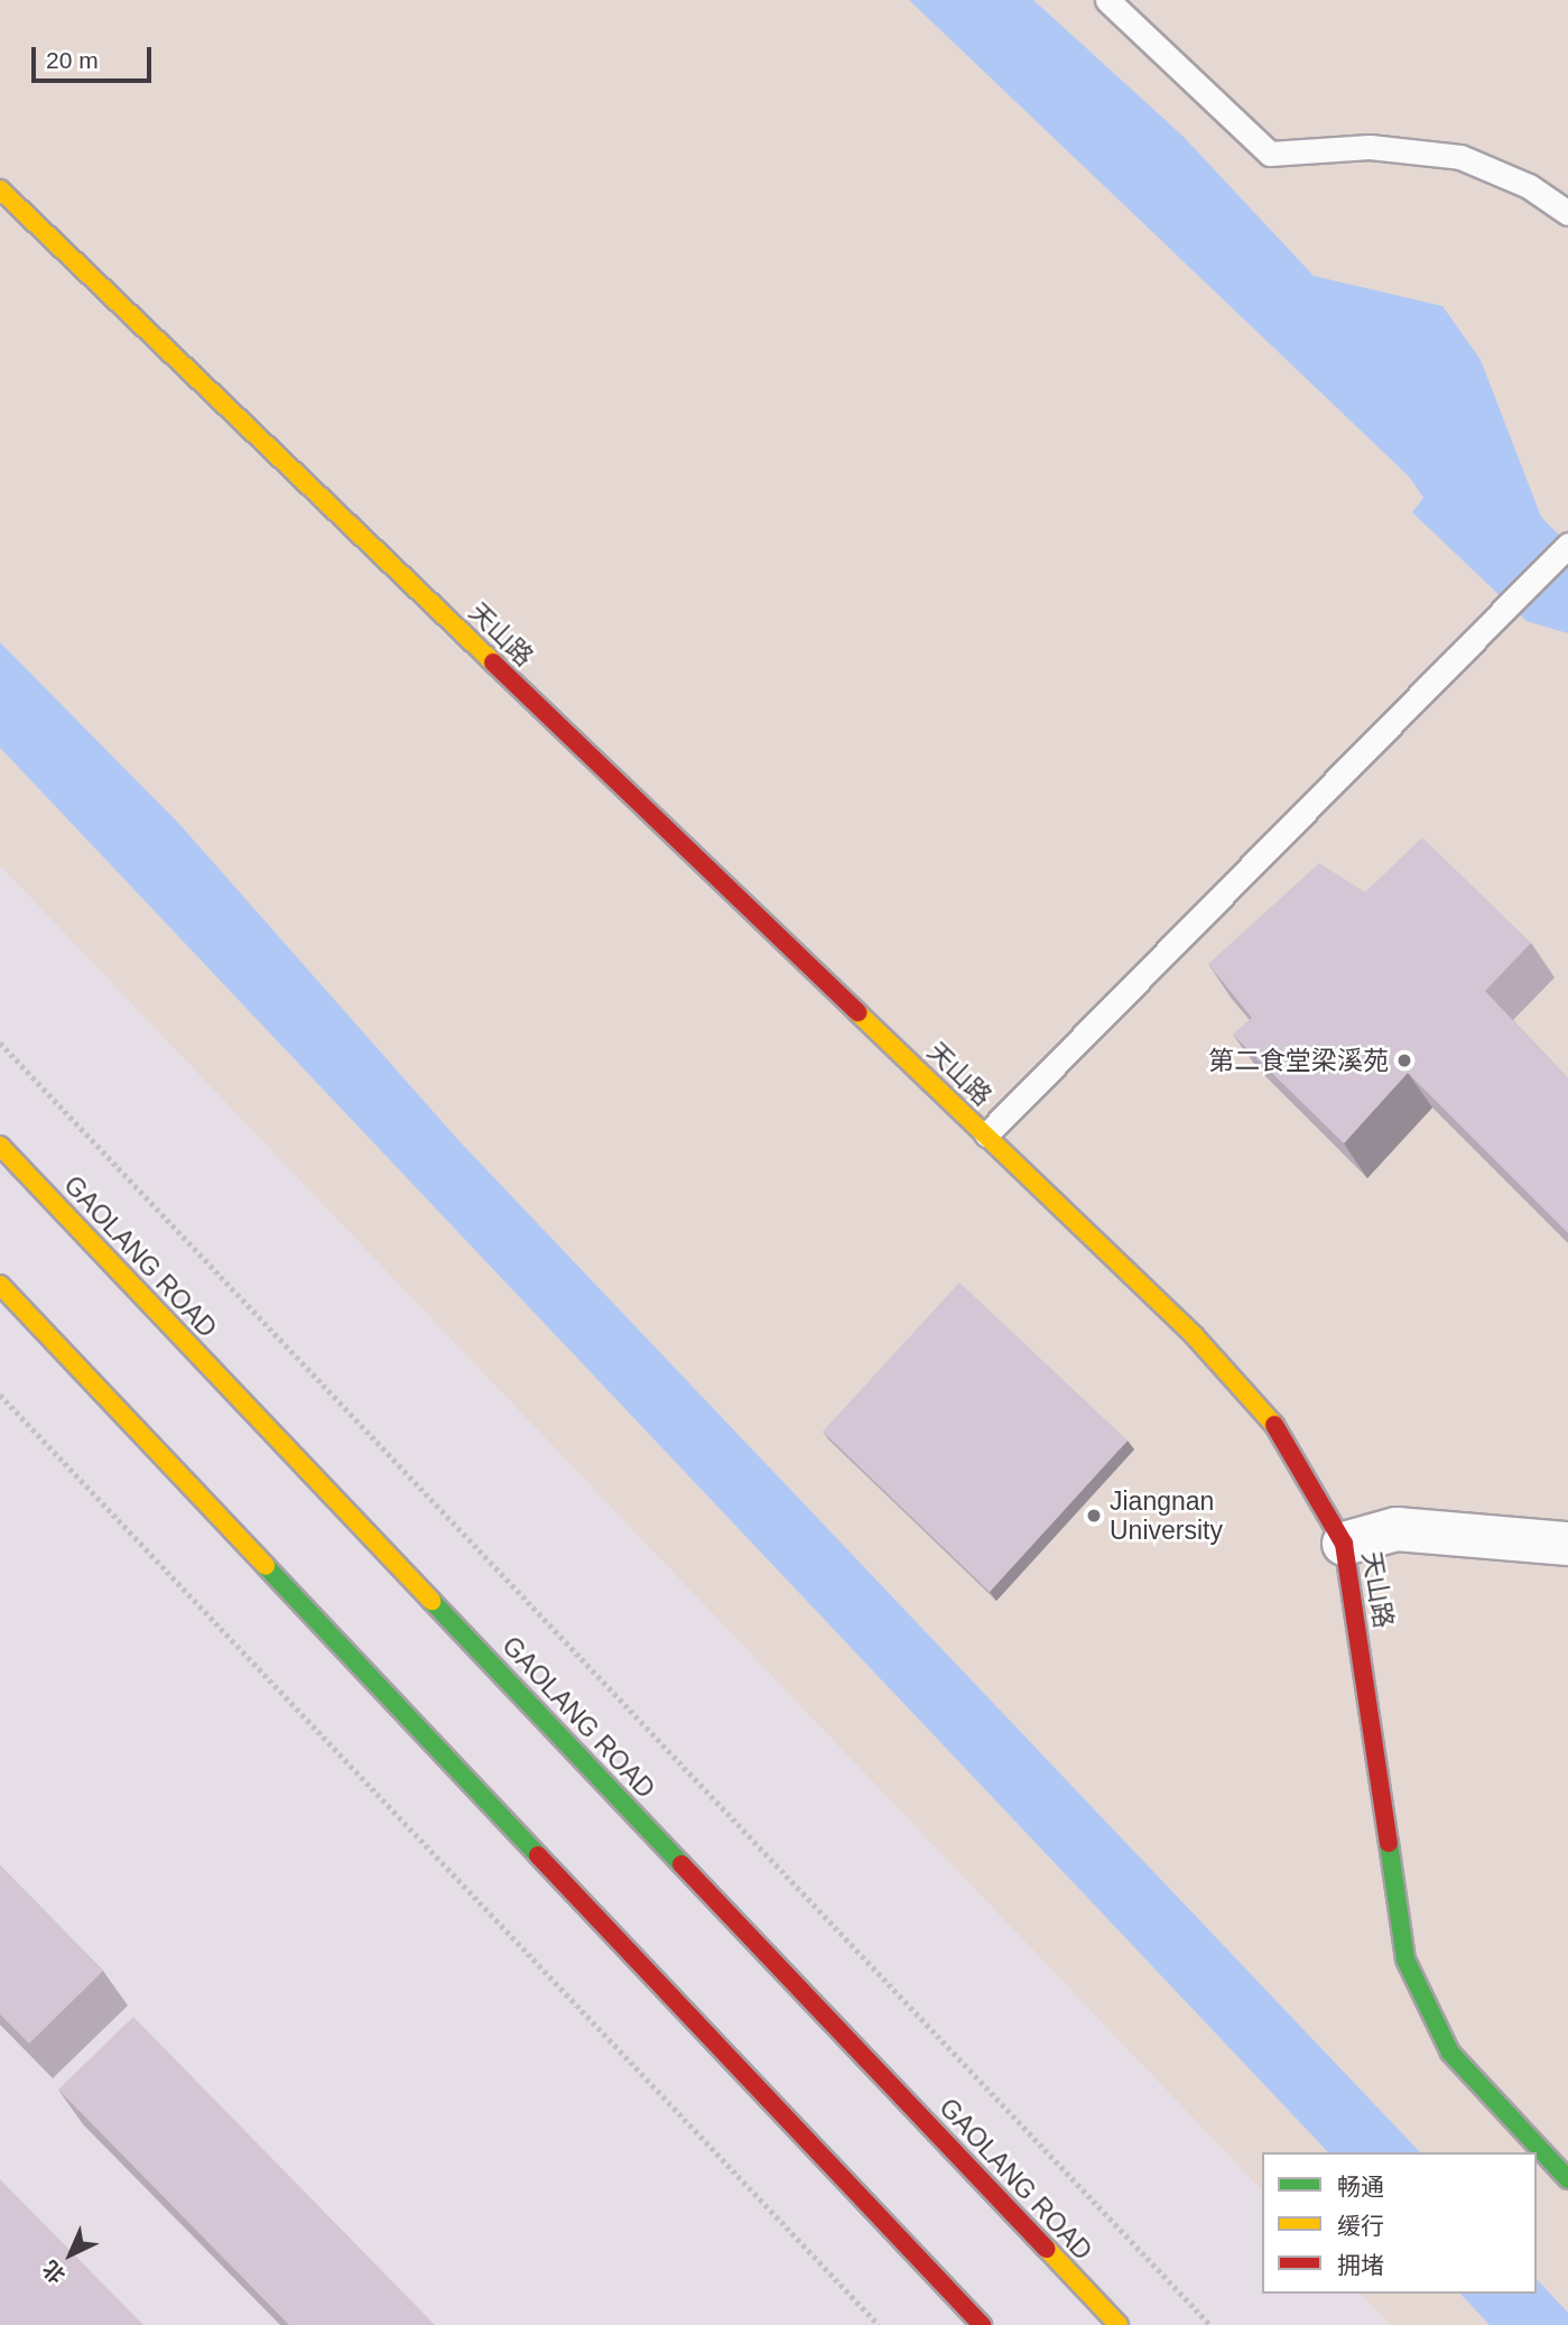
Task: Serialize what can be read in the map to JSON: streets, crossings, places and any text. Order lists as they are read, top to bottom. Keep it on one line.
{"streets":{"main road":["天山路","GAOLANG ROAD"]},"places":["第二食堂梁溪苑","Jiangnan University"],"legend":["畅通","缓行","拥堵"],"scale_bar":"20 m","north":"bottom left"}
